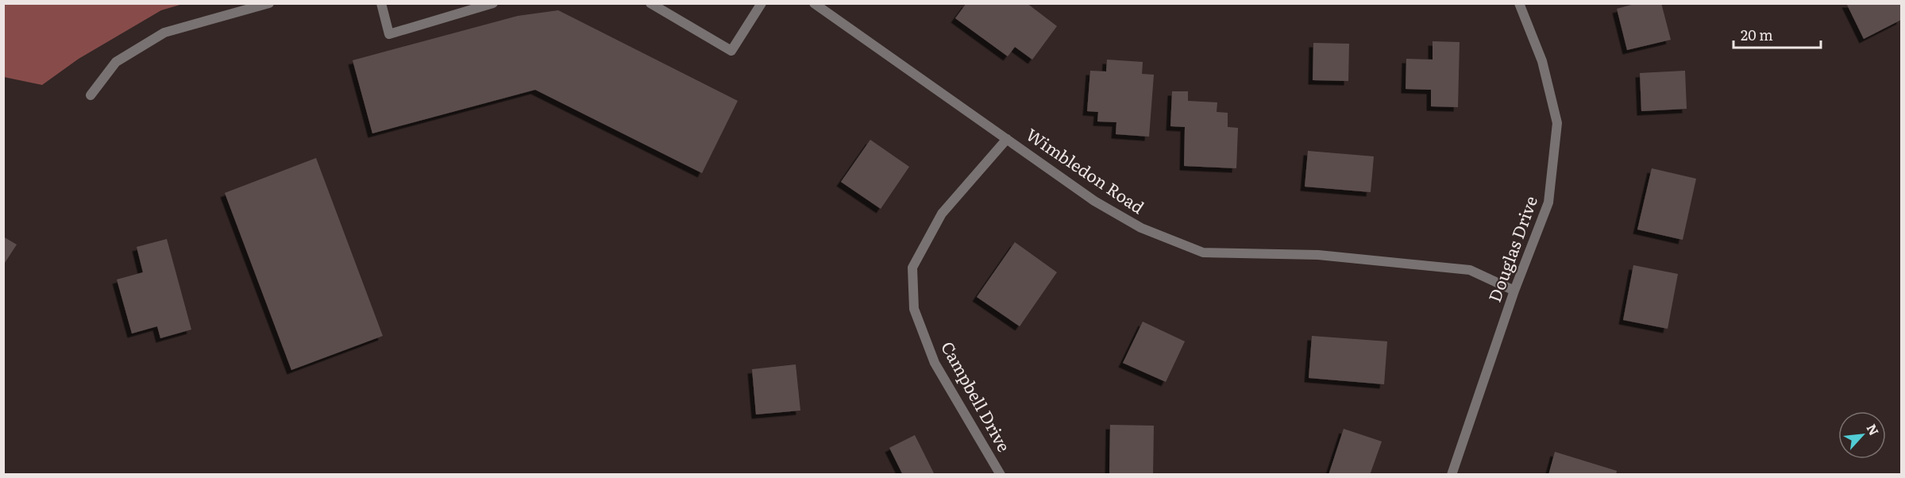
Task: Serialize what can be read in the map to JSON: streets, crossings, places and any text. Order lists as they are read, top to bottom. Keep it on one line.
{"streets":{"street":["Wimbledon Road","Douglas Drive","Campbell Drive"]},"crossings":[["Wimbledon Road","Douglas Drive"],["Wimbledon Road","Campbell Drive"]],"scale_bar":"20 m","north":"top right"}
